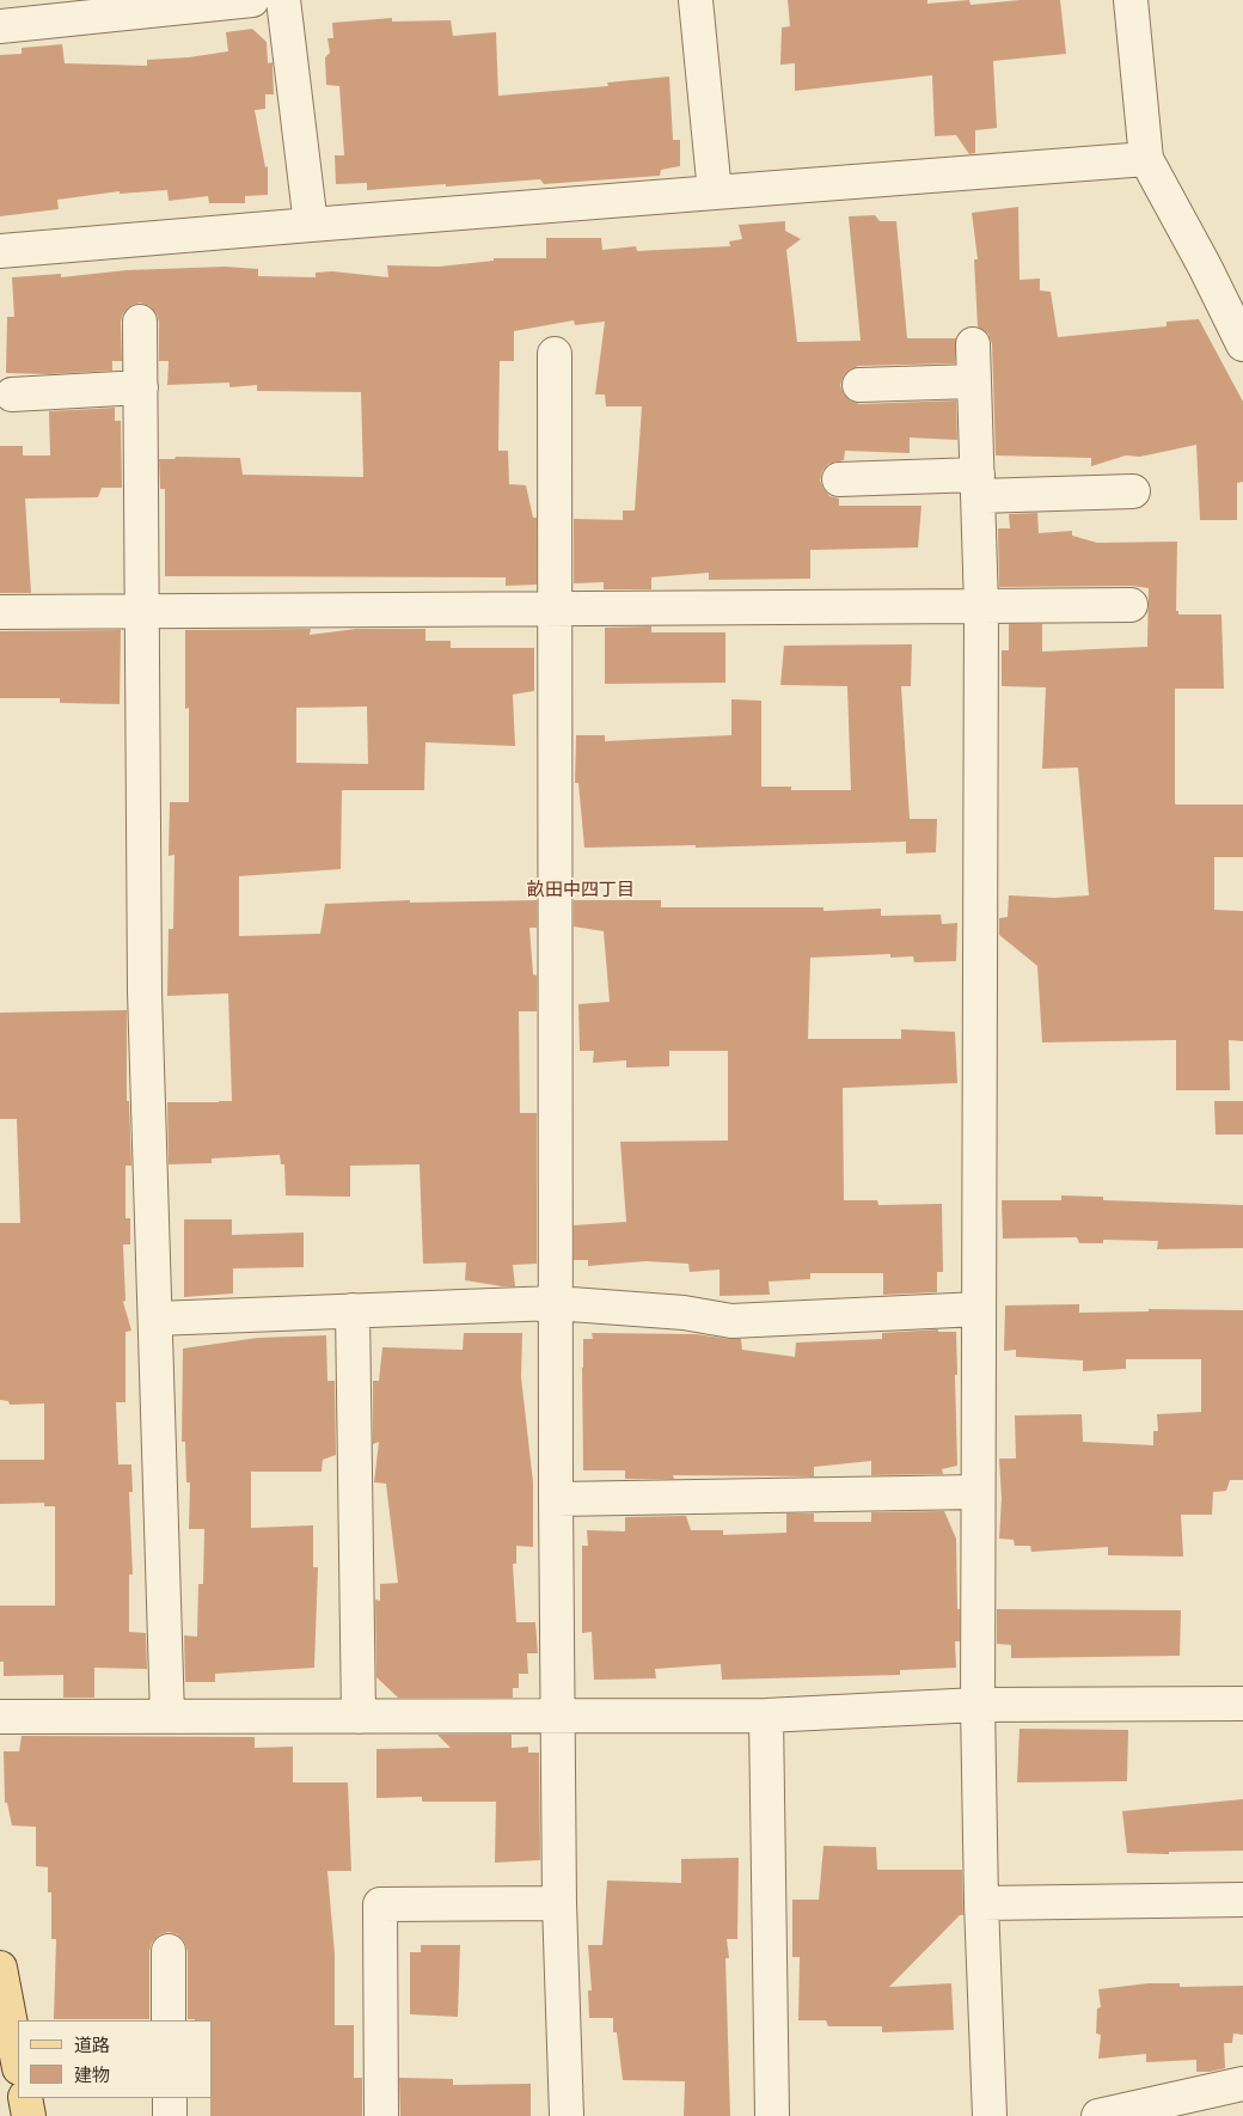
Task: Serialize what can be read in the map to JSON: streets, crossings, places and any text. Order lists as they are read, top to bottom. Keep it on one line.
{"districts":["畝田中四丁目"],"legend":["道路","建物"]}
